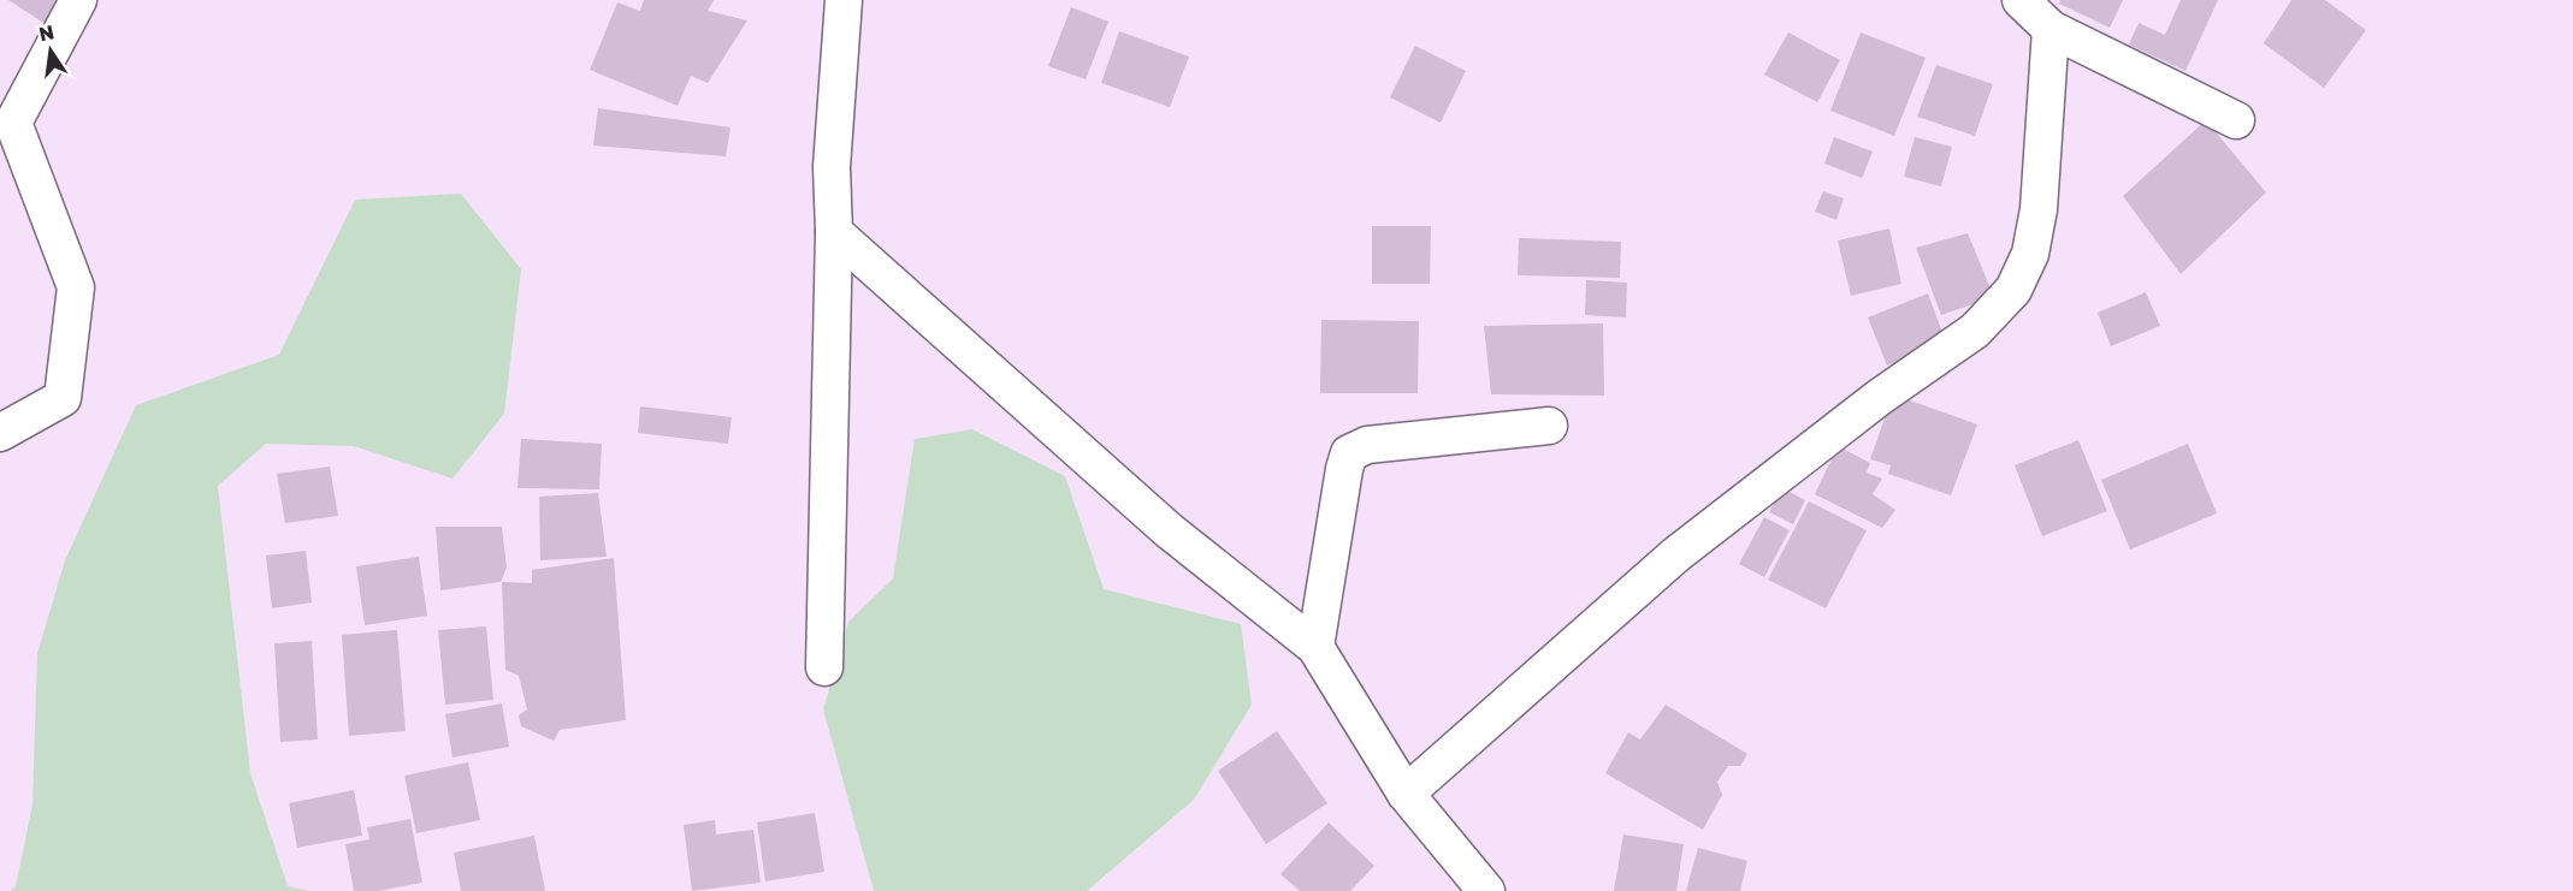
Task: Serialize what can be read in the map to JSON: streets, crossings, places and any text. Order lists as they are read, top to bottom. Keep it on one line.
{"north":"top"}
